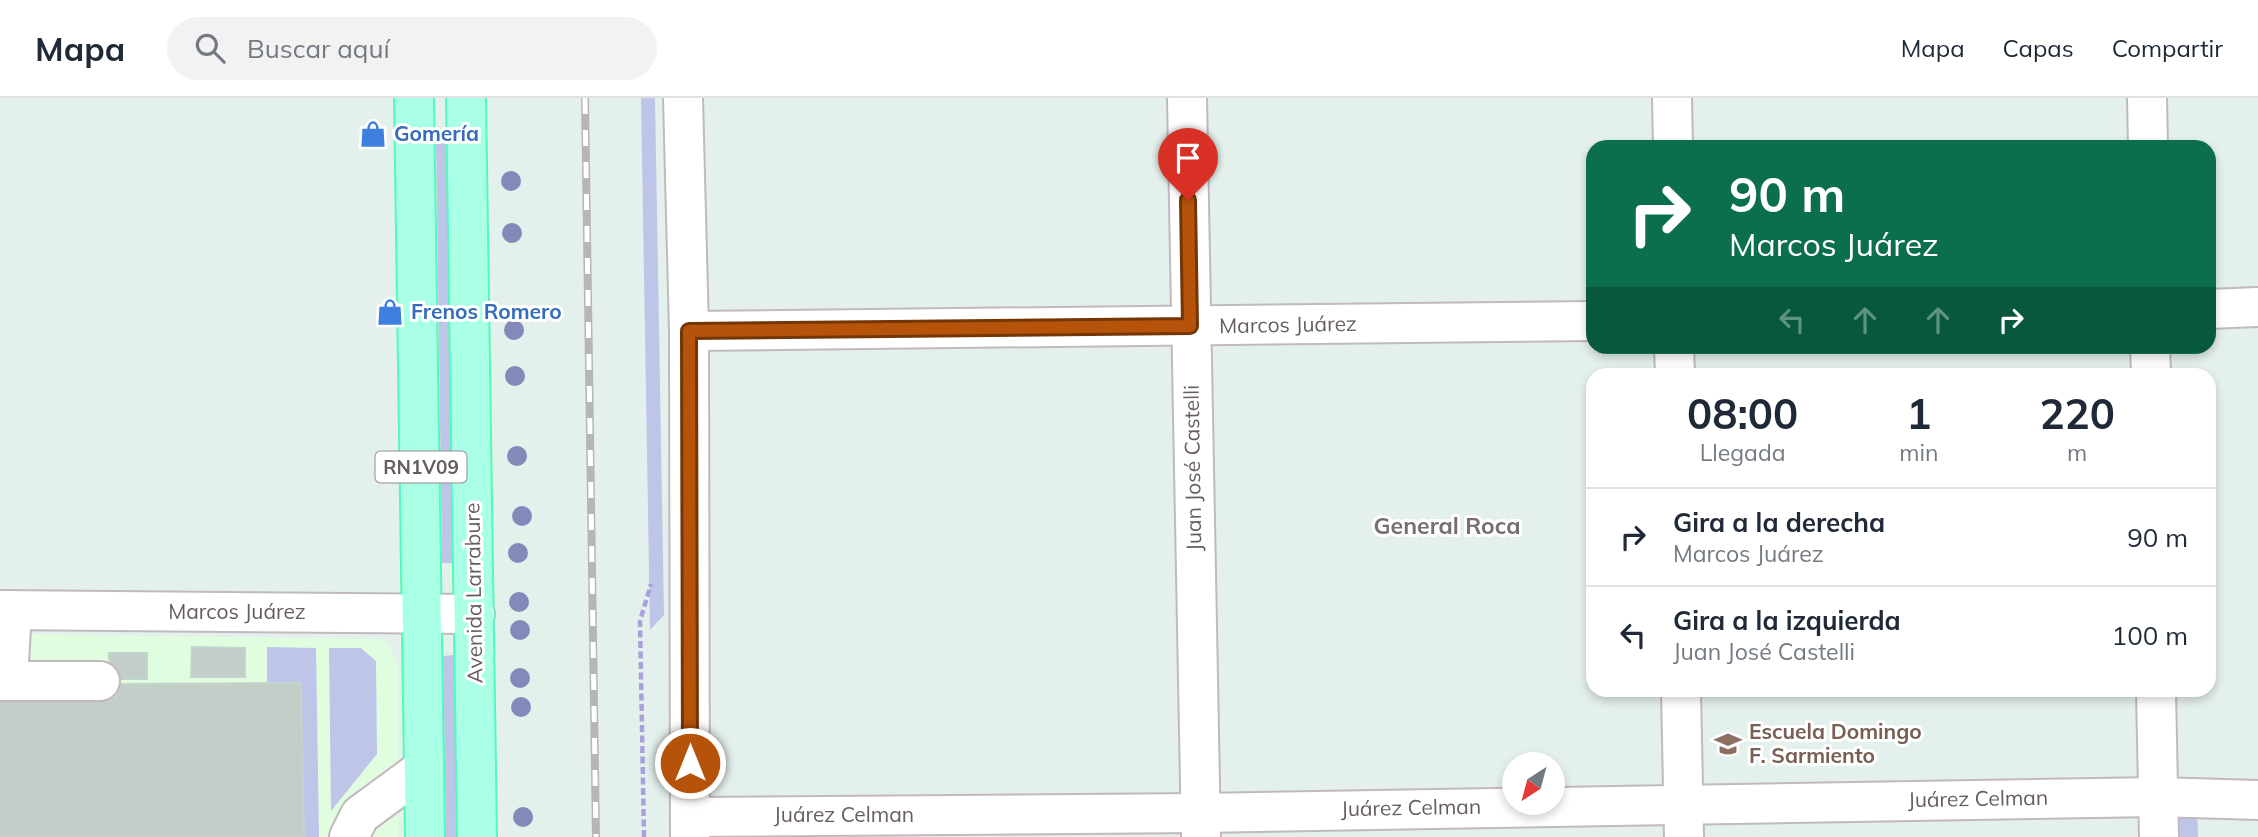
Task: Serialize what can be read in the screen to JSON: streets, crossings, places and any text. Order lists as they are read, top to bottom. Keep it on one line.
{"streets":{"main road":["RN1V09","Avenida Larrabure"],"street":["Marcos Juárez","Juan José Castelli","Juárez Celman"]},"crossings":[["Marcos Juárez","RN1V09"],["Marcos Juárez","Juan José Castelli"],["Marcos Juárez","Avenida Larrabure"],["Juan José Castelli","Juárez Celman"]],"districts":["General Roca"],"places":{"shop":["Gomería","Frenos Romero"],"school or university":["Escuela Domingo F. Sarmiento"]},"north":"bottom left","page":{"header":"Mapa","search":"Buscar aquí","nav":["Mapa","Capas","Compartir"],"turn":["90 m","Marcos Juárez"],"eta":["08:00","Llegada","1","min","220","m"],"list":[{"name":"Gira a la derecha","note":"Marcos Juárez","value":"90 m"},{"name":"Gira a la izquierda","note":"Juan José Castelli","value":"100 m"}]}}
